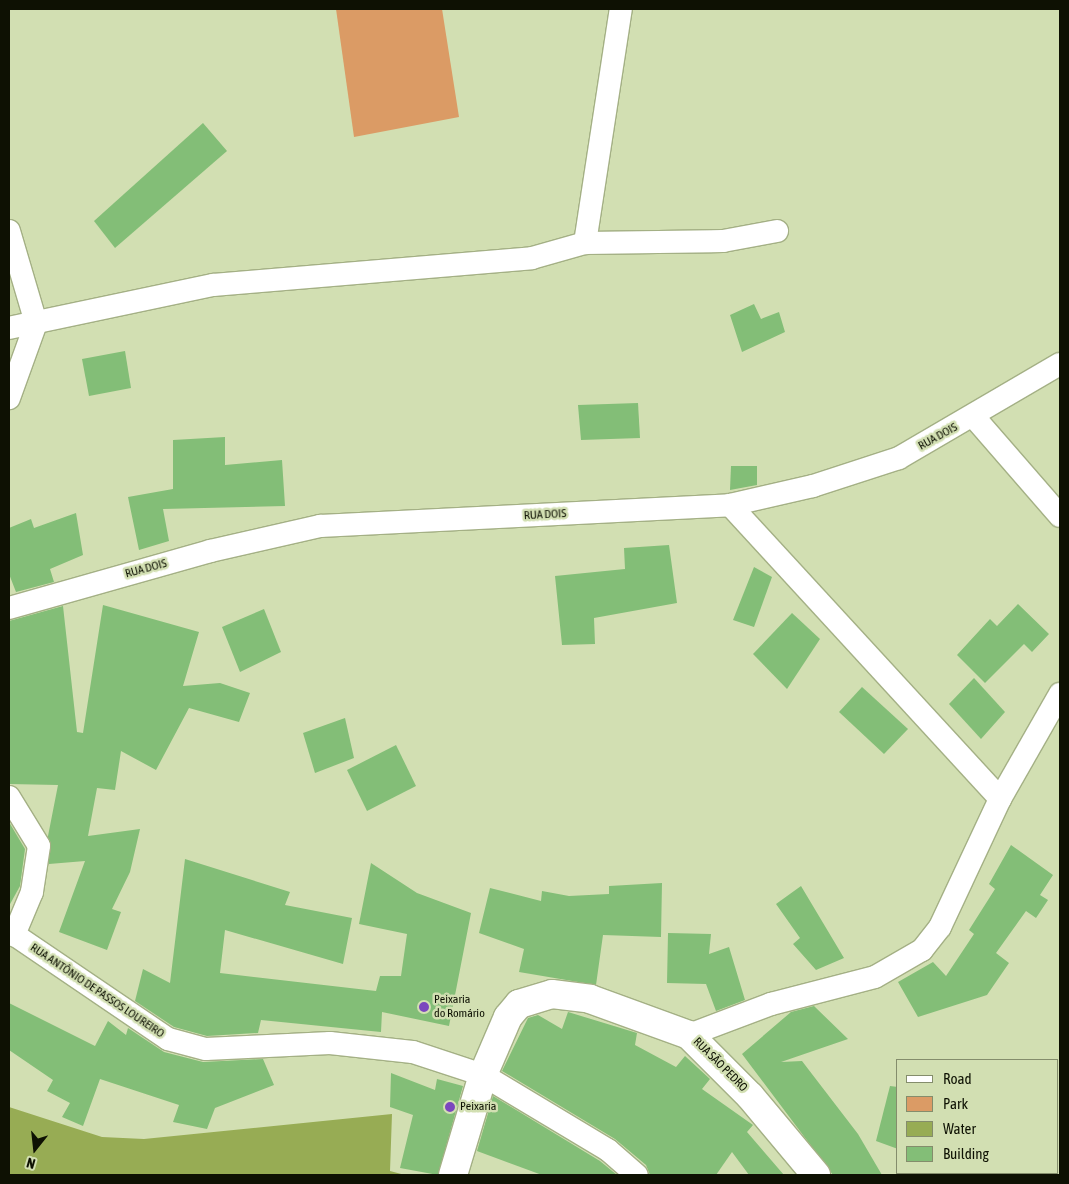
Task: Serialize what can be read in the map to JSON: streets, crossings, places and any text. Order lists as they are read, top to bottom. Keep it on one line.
{"streets":{"street":["RUA DOIS","RUA ANTÔNIO DE PASSOS LOUREIRO","RUA SÃO PEDRO"]},"crossings":[["RUA ANTÔNIO DE PASSOS LOUREIRO","RUA SÃO PEDRO"]],"places":["Peixaria do Romário","Peixaria"],"legend":["Road","Park","Water","Building"],"north":"bottom"}
